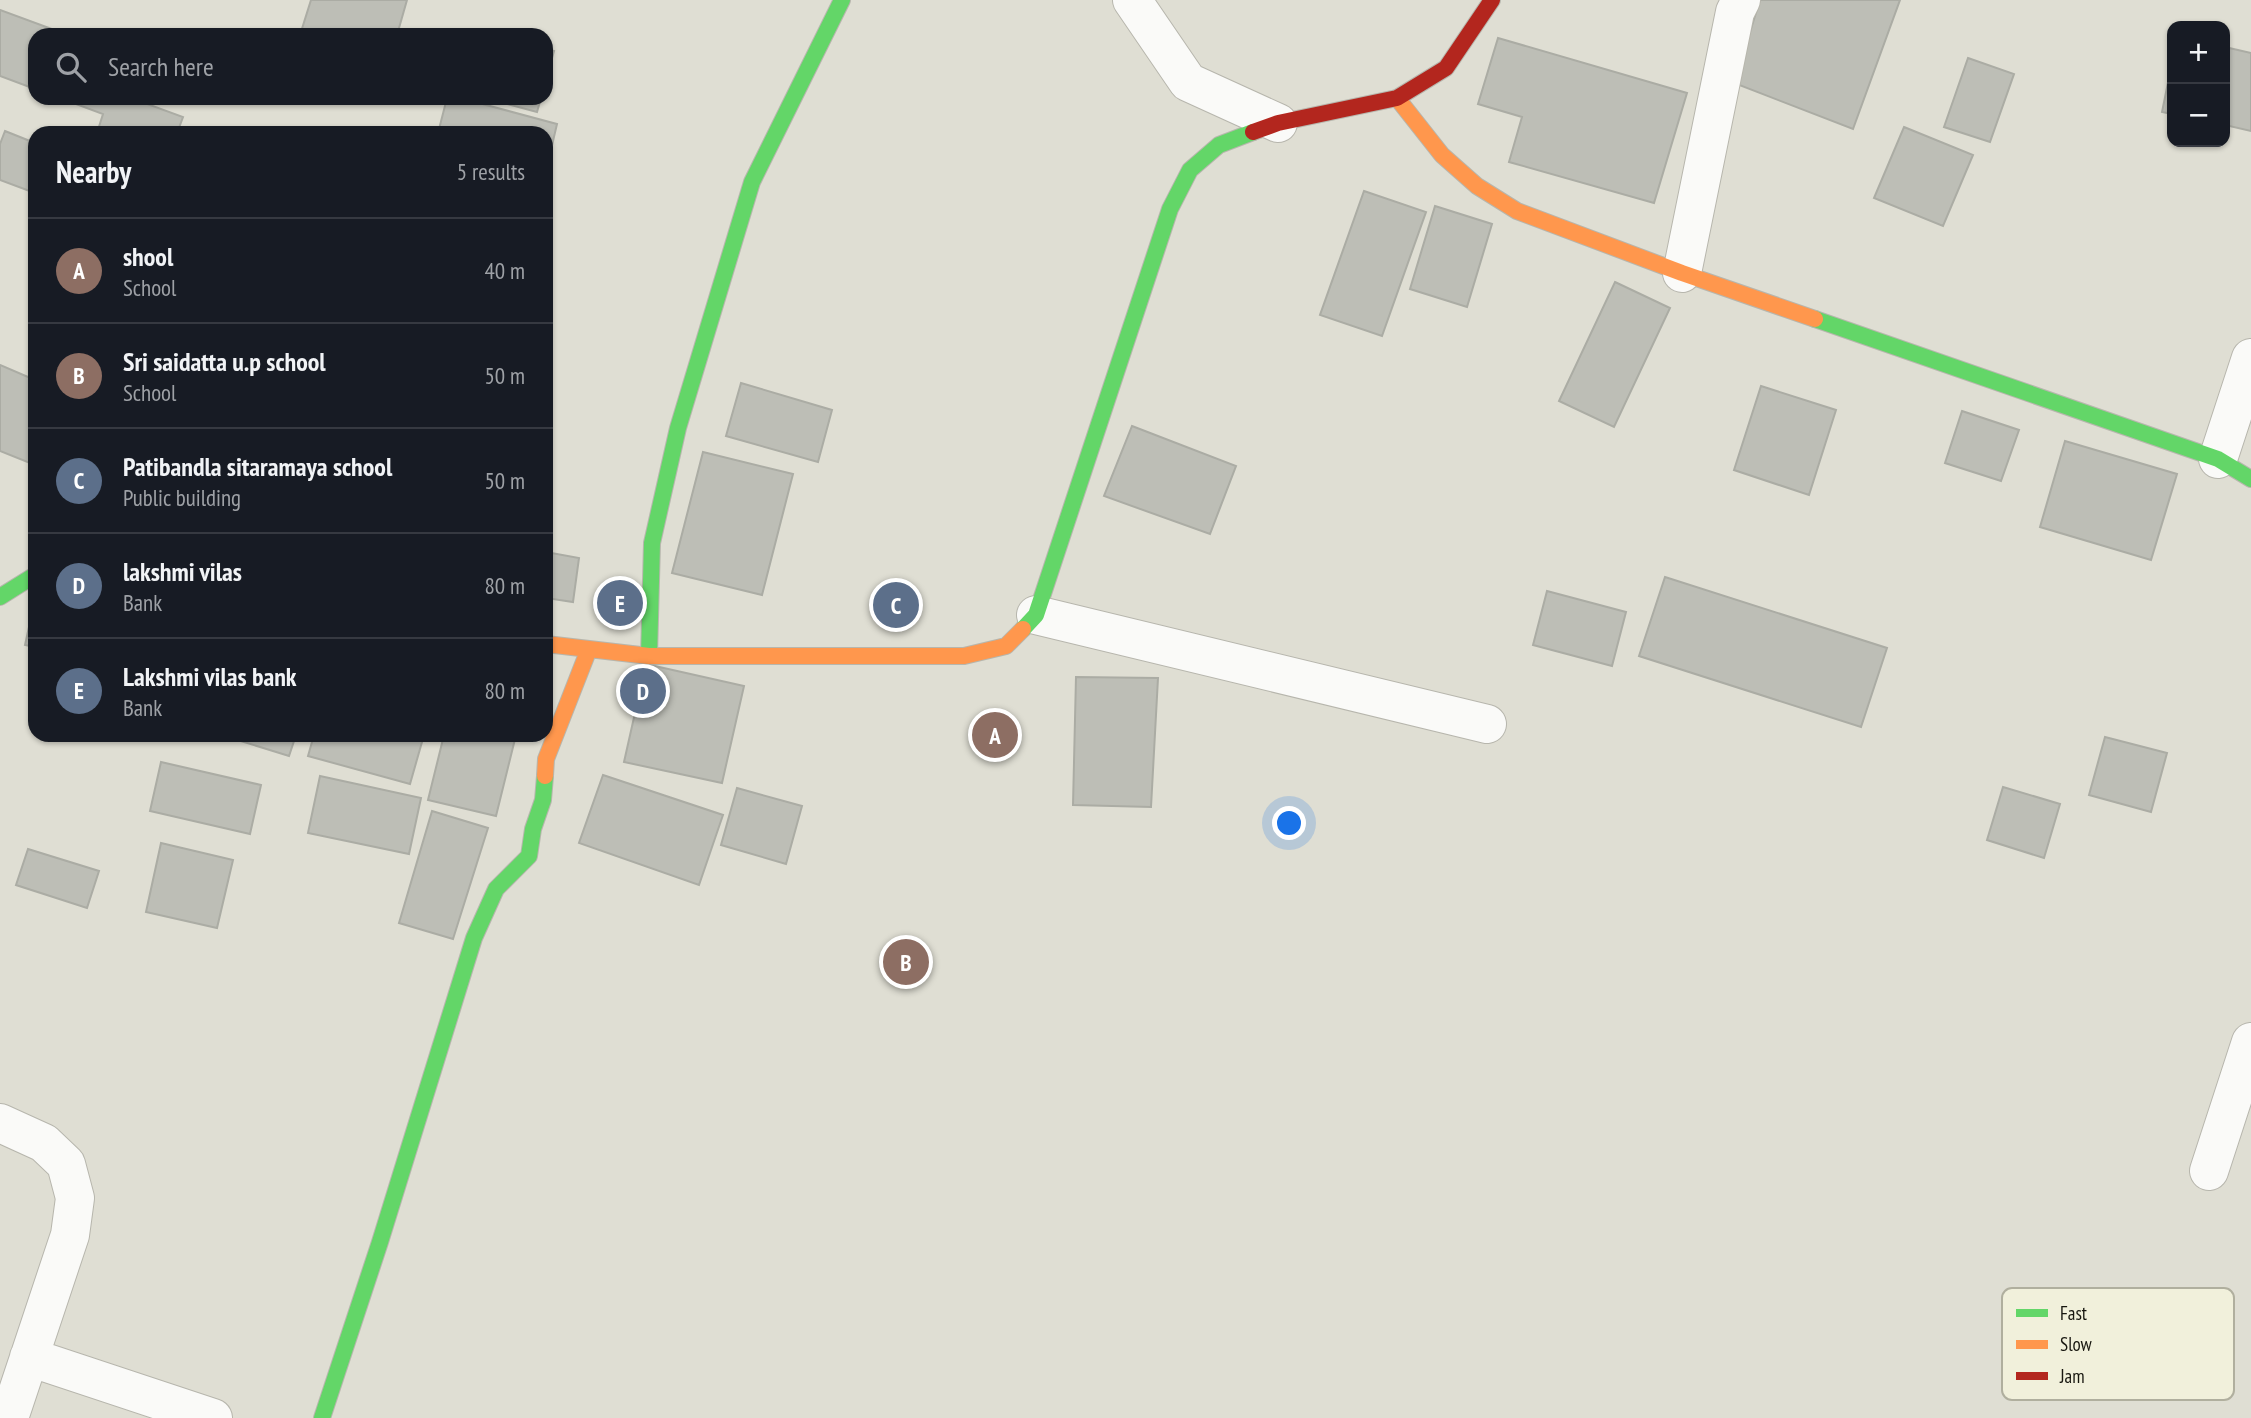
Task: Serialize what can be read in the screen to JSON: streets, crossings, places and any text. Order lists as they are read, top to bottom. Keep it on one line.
{"legend":["Fast","Slow","Jam"],"page":{"map_buttons":["+","−"],"search":"Search here","heading":["Nearby","5 results"],"list":[{"mark":"A","name":"shool","note":"School","value":"40 m"},{"mark":"B","name":"Sri saidatta u.p school","note":"School","value":"50 m"},{"mark":"C","name":"Patibandla sitaramaya school","note":"Public building","value":"50 m"},{"mark":"D","name":"lakshmi vilas","note":"Bank","value":"80 m"},{"mark":"E","name":"Lakshmi vilas bank","note":"Bank","value":"80 m"}],"pins":["E","C","D","A","B"]}}
